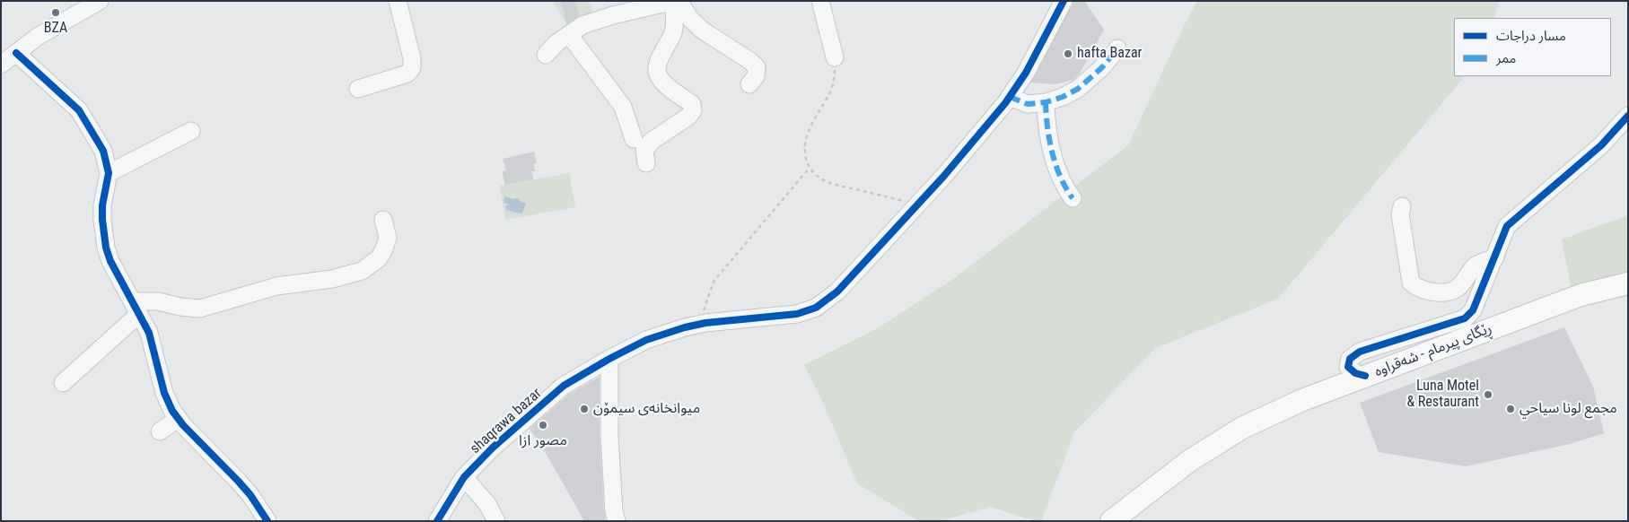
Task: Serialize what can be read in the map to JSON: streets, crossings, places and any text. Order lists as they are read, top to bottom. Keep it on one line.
{"streets":{"main road":["ڕێگای پیرمام - شەقراوە"],"street":["shaqrawa bazar"]},"places":["BZA","hafta Bazar","Luna Motel & Restaurant","میوانخانەی سیمۆن","مجمع لونا سياحي","مصور ازا"],"legend":["مسار دراجات","ممر"]}
